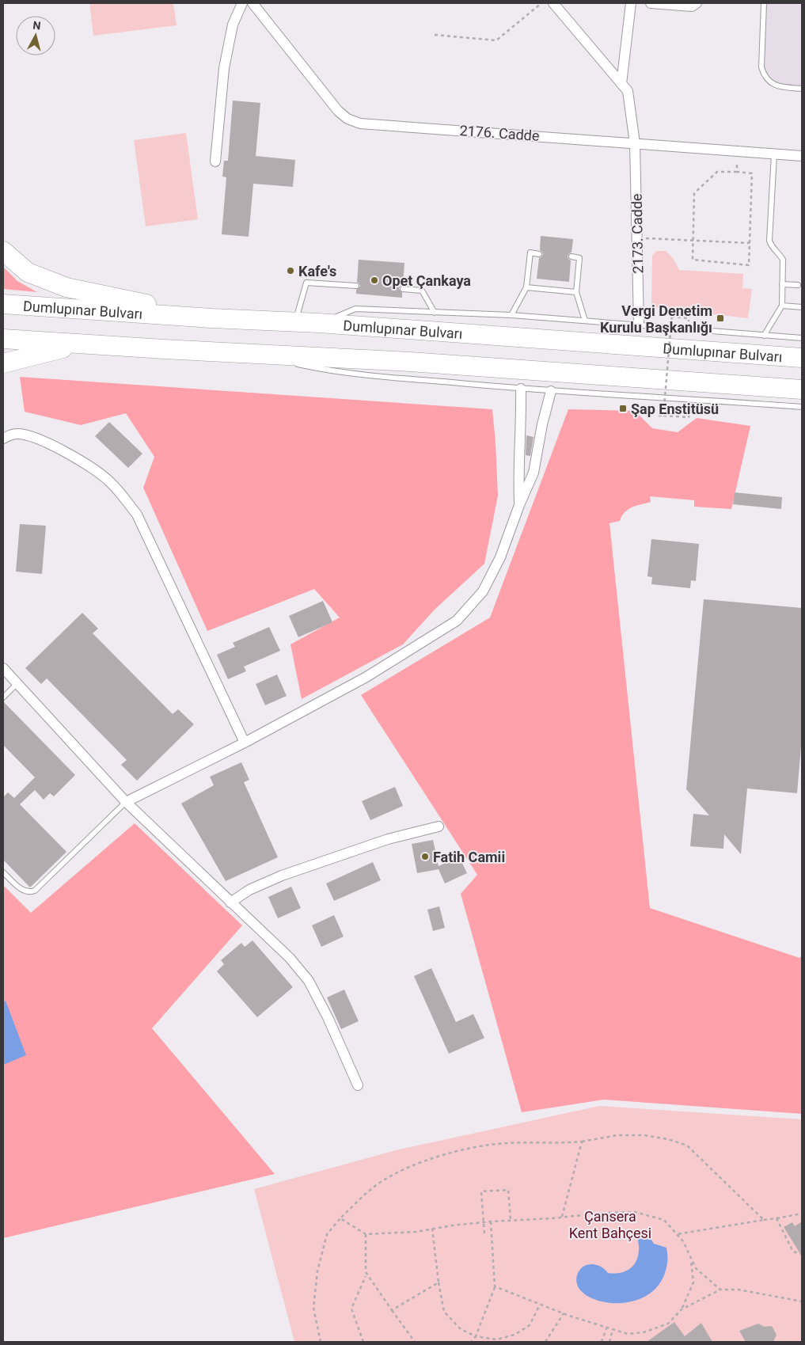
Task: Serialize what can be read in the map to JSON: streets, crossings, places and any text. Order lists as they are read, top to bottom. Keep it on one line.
{"streets":{"highway":["Dumlupınar Bulvarı"],"street":["2176. Cadde","2173. Cadde"]},"crossings":[["2176. Cadde","2173. Cadde"]],"parks":["Çansera Kent Bahçesi"],"places":{"other":["Kafe's","Opet Çankaya","Fatih Camii"],"transit":["Vergi Denetim Kurulu Başkanlığı","Şap Enstitüsü"]},"north":"top"}
